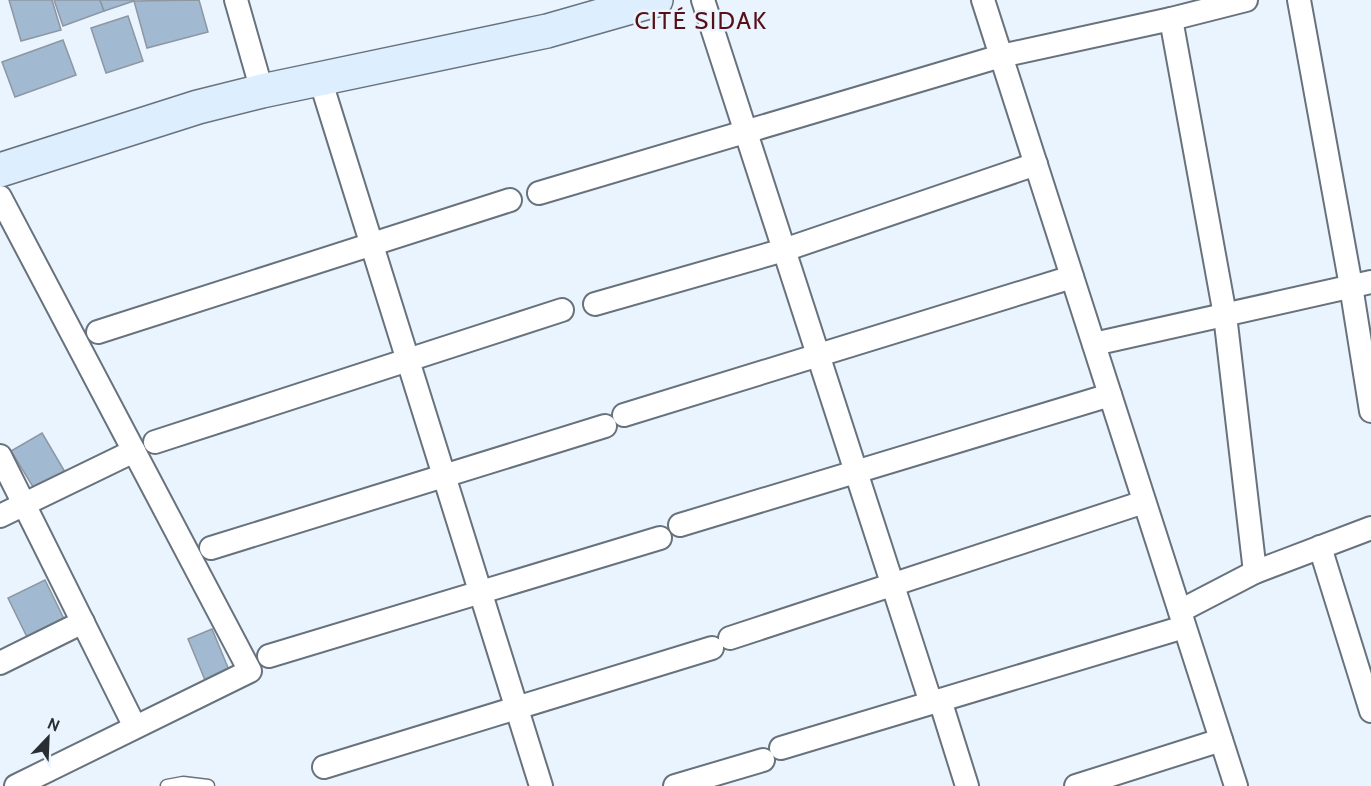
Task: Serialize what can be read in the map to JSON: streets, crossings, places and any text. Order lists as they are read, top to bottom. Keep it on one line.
{"districts":["CITÉ SIDAK"],"north":"top right"}
